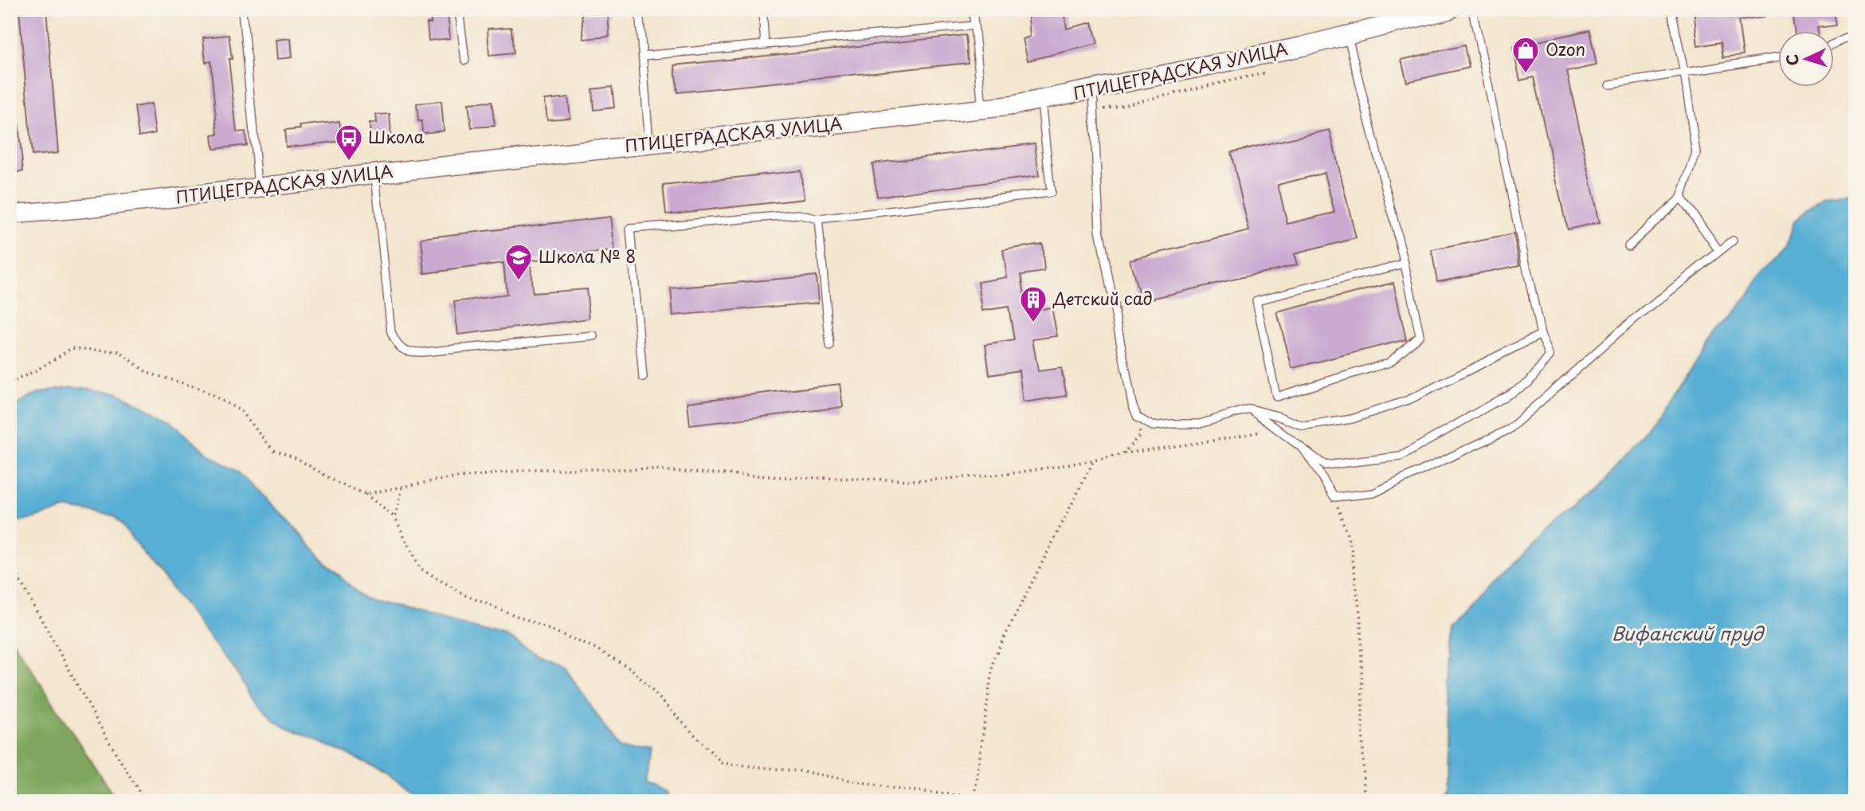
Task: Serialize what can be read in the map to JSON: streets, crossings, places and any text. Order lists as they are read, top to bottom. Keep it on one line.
{"streets":{"street":["ПТИЦЕГРАДСКАЯ УЛИЦА"]},"water":["Вифанский пруд"],"places":{"shop":["Ozon"],"bus stop":["Школа"],"school or university":["Школа № 8"],"building":["Детский сад"]},"north":"left"}
